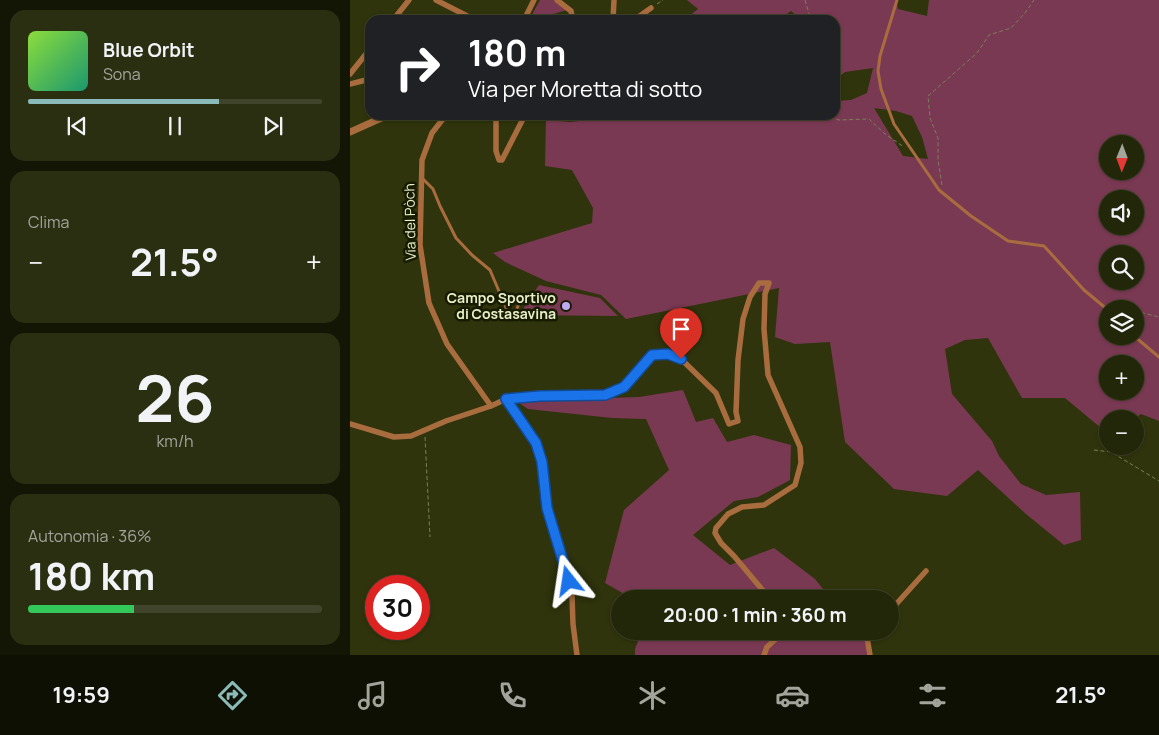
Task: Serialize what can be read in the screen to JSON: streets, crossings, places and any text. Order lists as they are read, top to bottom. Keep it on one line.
{"streets":{"street":["Via del Pòch"]},"places":["Campo Sportivo di Costasavina"],"north":"bottom","page":{"turn":["180 m","Via per Moretta di sotto"],"song":["Blue Orbit","Sona"],"map_buttons":["+","−"],"tile":["Clima",["26","km/h"],["Autonomia · 36%","180 km"]],"heat":["−","21.5°","+"],"limit":"30","trip":"20:00 · 1 min · 360 m","tabs":["19:59","21.5°"]}}
